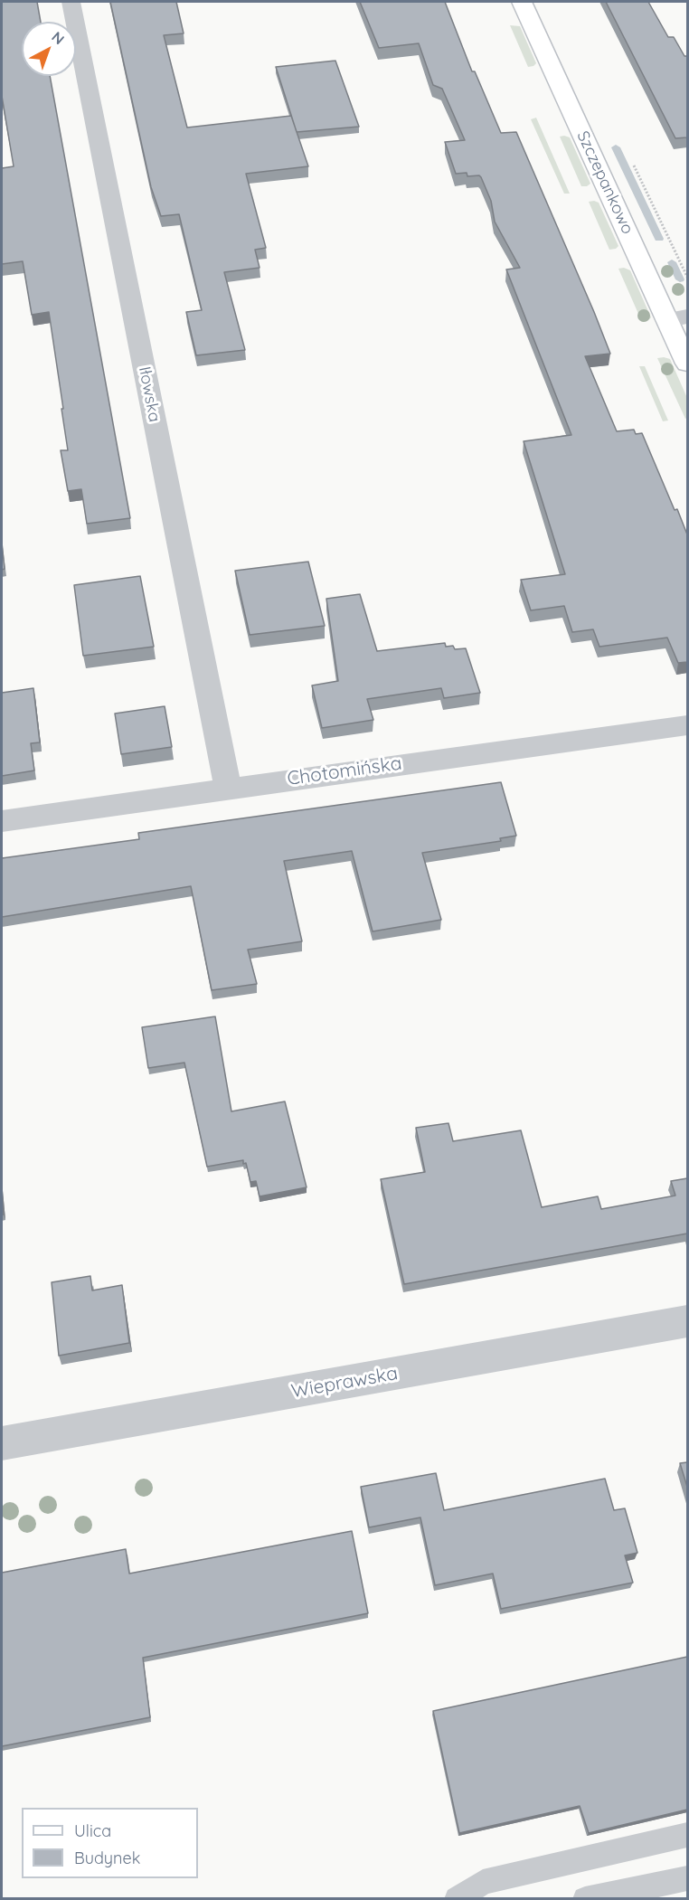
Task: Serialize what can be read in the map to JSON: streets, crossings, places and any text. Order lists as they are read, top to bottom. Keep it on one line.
{"streets":{"street":["Szczepankowo","Iłowska","Chotomińska","Wieprawska"]},"crossings":[["Iłowska","Chotomińska"]],"legend":["Ulica","Budynek"],"north":"top right"}
